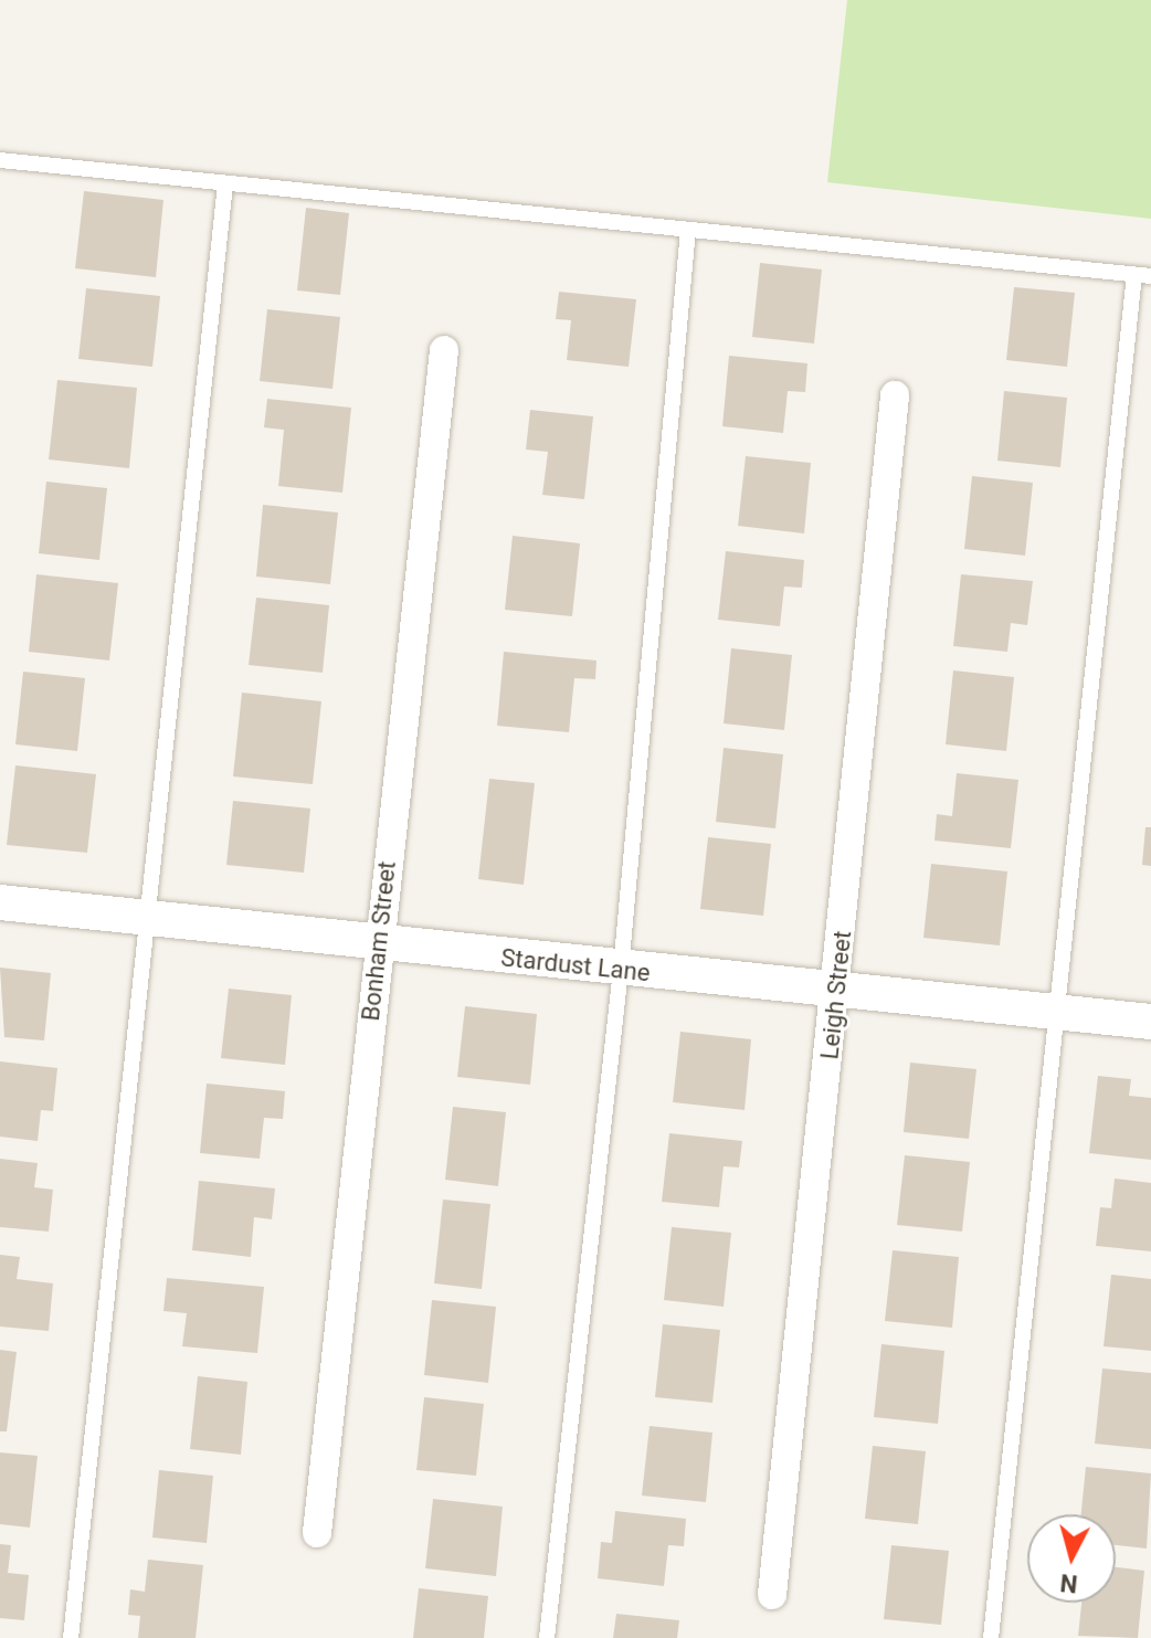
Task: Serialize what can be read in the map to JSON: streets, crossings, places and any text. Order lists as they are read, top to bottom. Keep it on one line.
{"streets":{"street":["Bonham Street","Stardust Lane","Leigh Street"]},"crossings":[["Bonham Street","Stardust Lane"],["Stardust Lane","Leigh Street"]],"north":"bottom"}
